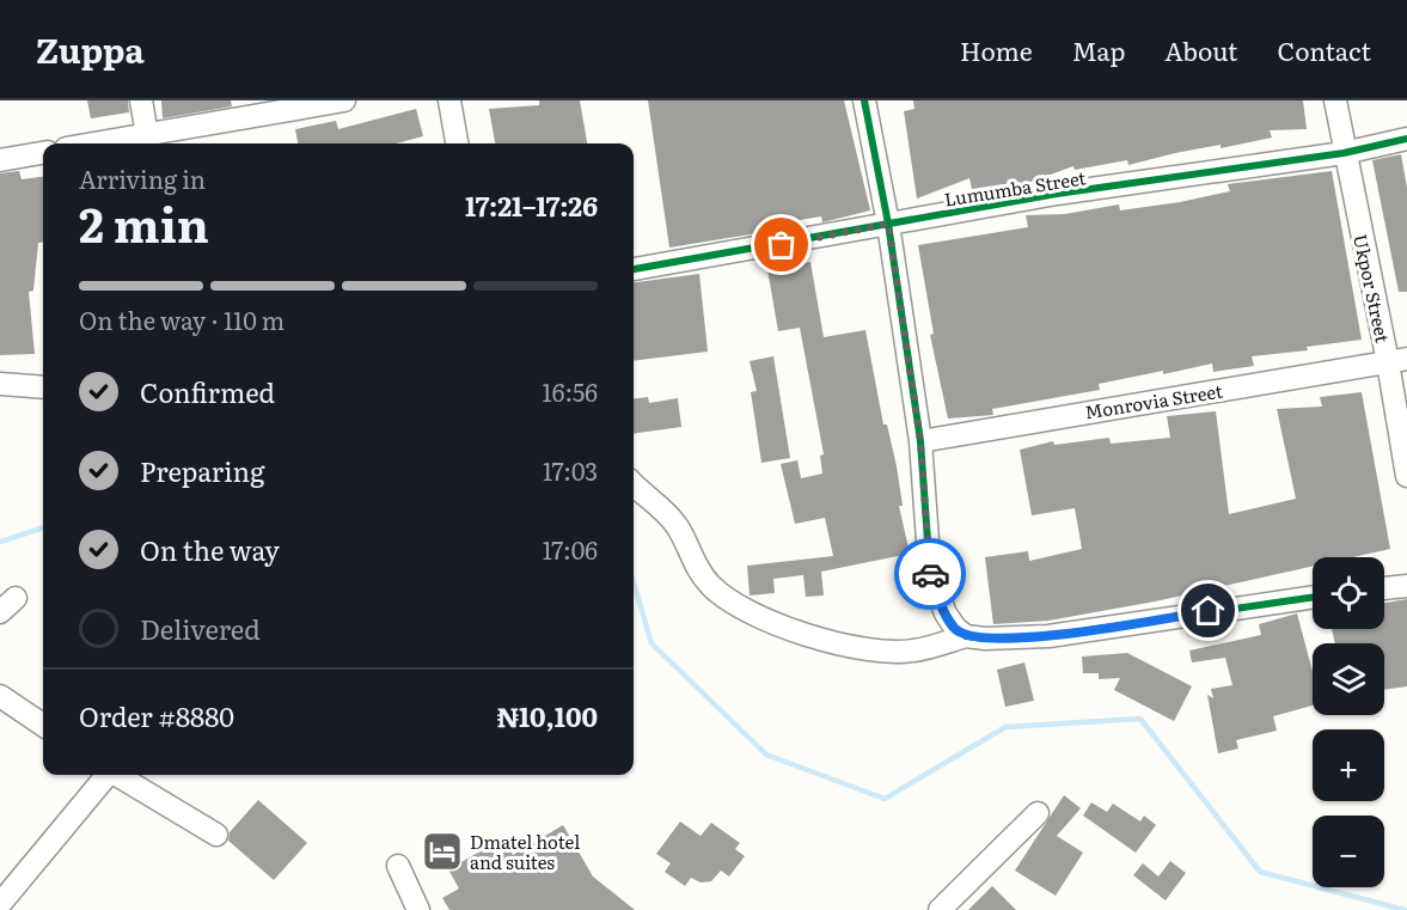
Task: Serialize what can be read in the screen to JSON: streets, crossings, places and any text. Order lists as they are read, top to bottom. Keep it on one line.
{"streets":{"street":["Lumumba Street","Ukpor Street","Monrovia Street"]},"crossings":[["Lumumba Street","Ukpor Street"],["Ukpor Street","Monrovia Street"]],"places":{"hotel":["Dmatel hotel and suites"]},"page":{"header":"Zuppa","nav":["Home","Map","About","Contact"],"heading":["2 min","Arriving in","17:21–17:26"],"panel":["Order #8880","₦10,100"],"bar":"On the way · 110 m","list":[["Confirmed","16:56"],["Preparing","17:03"],["On the way","17:06"],"Delivered"],"map_buttons":["+","−"]}}
